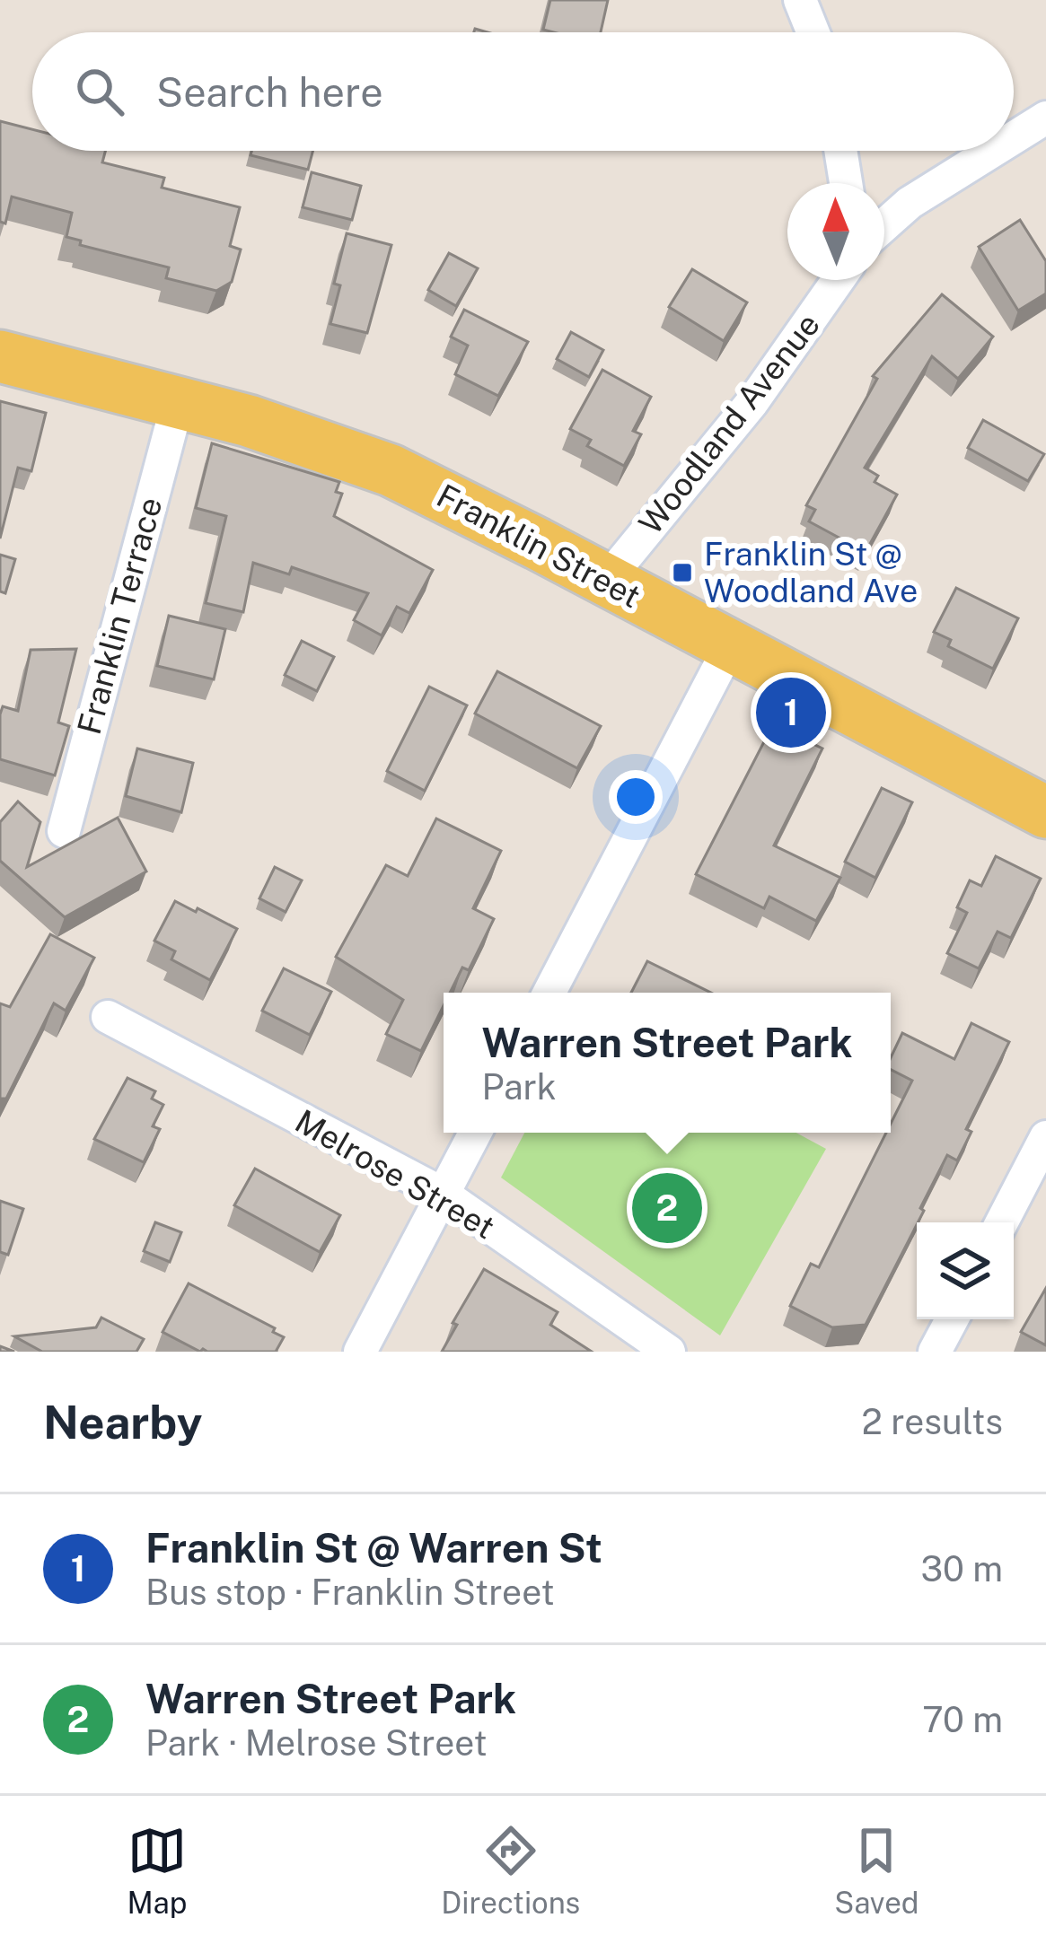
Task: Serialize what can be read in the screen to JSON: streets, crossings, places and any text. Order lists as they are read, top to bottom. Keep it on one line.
{"streets":{"main road":["Franklin Street"],"street":["Woodland Avenue","Franklin Terrace","Melrose Street"]},"crossings":[["Woodland Avenue","Franklin Street"],["Franklin Street","Franklin Terrace"]],"places":{"transit":["Franklin St @ Woodland Ave"]},"north":"top","page":{"search":"Search here","pins":["1","2"],"popup":["Warren Street Park","Park"],"heading":["Nearby","2 results"],"list":[{"mark":"1","name":"Franklin St @ Warren St","note":"Bus stop · Franklin Street","value":"30 m"},{"mark":"2","name":"Warren Street Park","note":"Park · Melrose Street","value":"70 m"}],"nav":["Map","Directions","Saved"]}}
